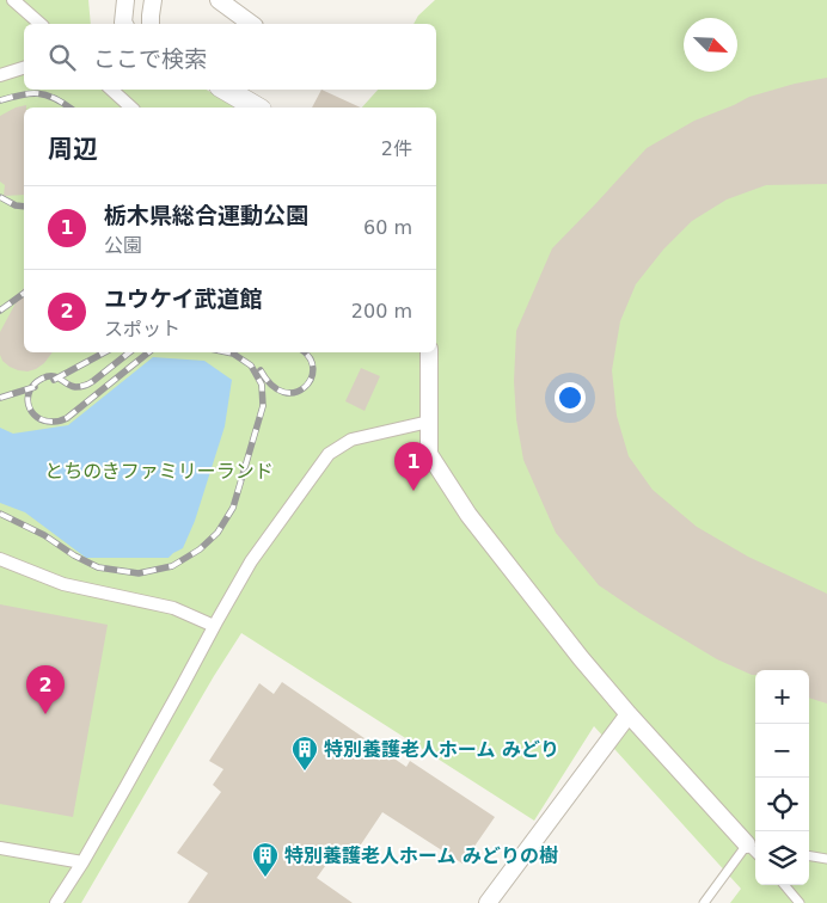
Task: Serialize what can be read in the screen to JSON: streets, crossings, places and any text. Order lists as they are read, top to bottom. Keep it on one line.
{"parks":["とちのきファミリーランド"],"places":{"building":["特別養護老人ホーム みどり","特別養護老人ホーム みどりの樹"]},"north":"bottom right","page":{"search":"ここで検索","heading":["周辺","2件"],"list":[{"mark":"1","name":"栃木県総合運動公園","note":"公園","value":"60 m"},{"mark":"2","name":"ユウケイ武道館","note":"スポット","value":"200 m"}],"pins":["1","2"],"map_buttons":["+","−"]}}
